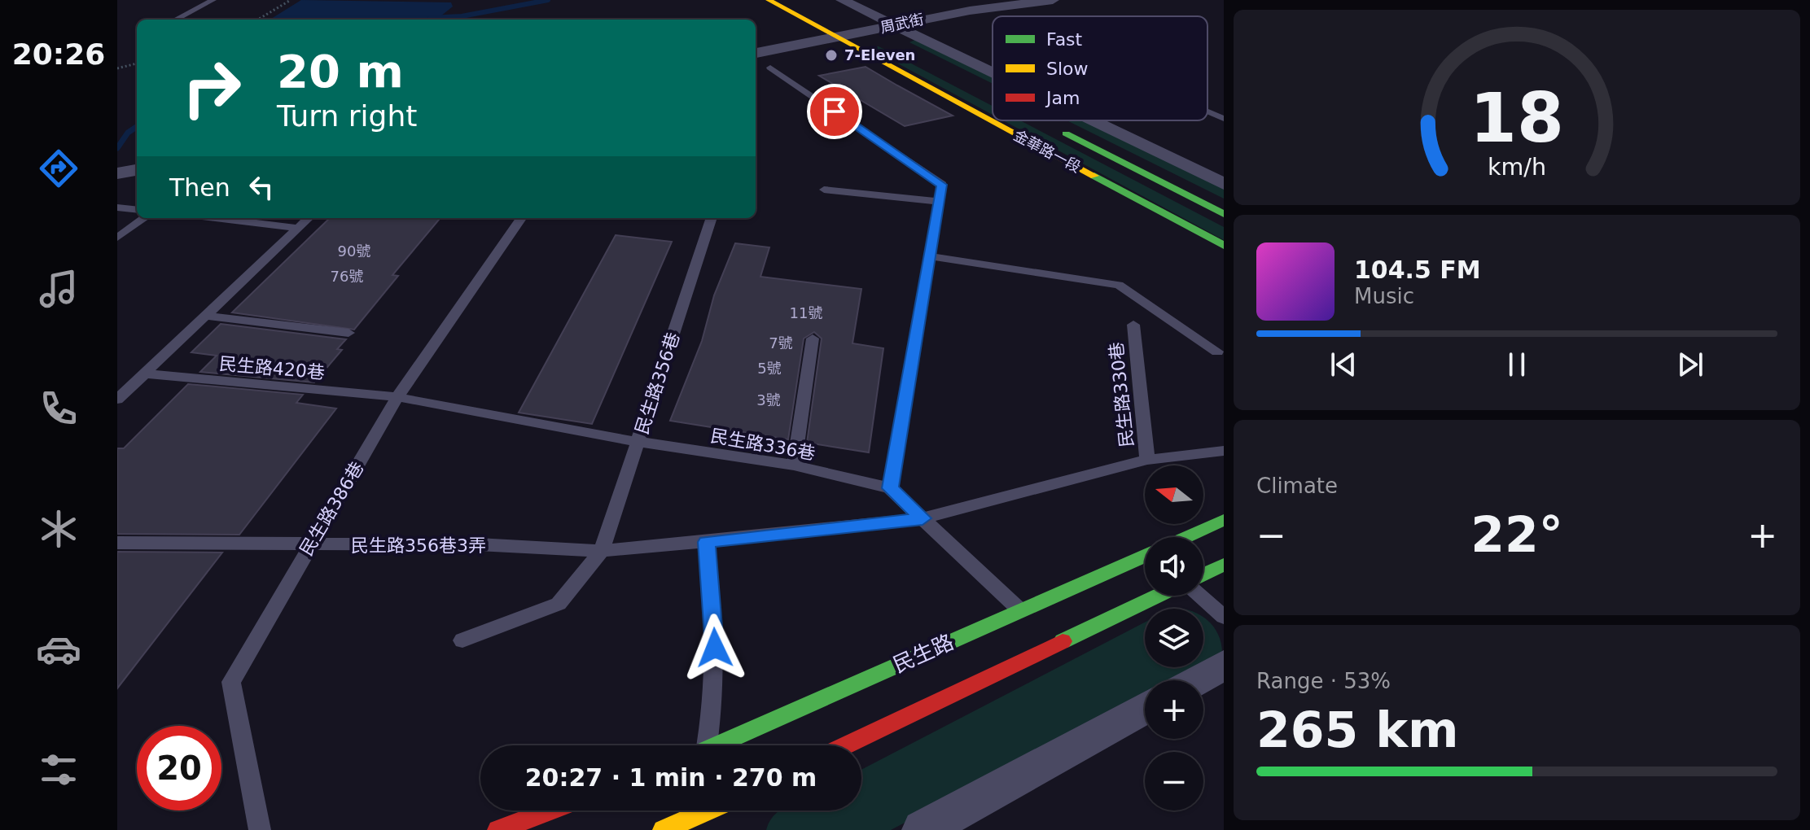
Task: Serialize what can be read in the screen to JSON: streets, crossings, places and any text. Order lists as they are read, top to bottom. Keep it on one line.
{"streets":{"street":["周武街","金華路一段","民生路"],"lane":["民生路420巷","民生路356巷","民生路330巷","民生路336巷","民生路386巷","民生路356巷3弄"]},"crossings":[["周武街","金華路一段"],["民生路420巷","民生路336巷"],["民生路420巷","民生路386巷"],["民生路356巷","民生路336巷"],["民生路356巷","民生路356巷3弄"],["民生路336巷","民生路386巷"],["民生路386巷","民生路356巷3弄"]],"places":["7-Eleven"],"house_numbers":["90號","76號","11號","7號","5號","3號"],"legend":["Fast","Slow","Jam"],"north":"left","page":{"tabs":"20:26","turn":["20 m","Turn right"],"then":"Then","song":["104.5 FM","Music"],"tile":["Climate",["Range · 53%","265 km"]],"map_buttons":["+","−"],"heat":["−","22°","+"],"limit":"20","trip":"20:27 · 1 min · 270 m","gauge":["18","km/h"]}}
